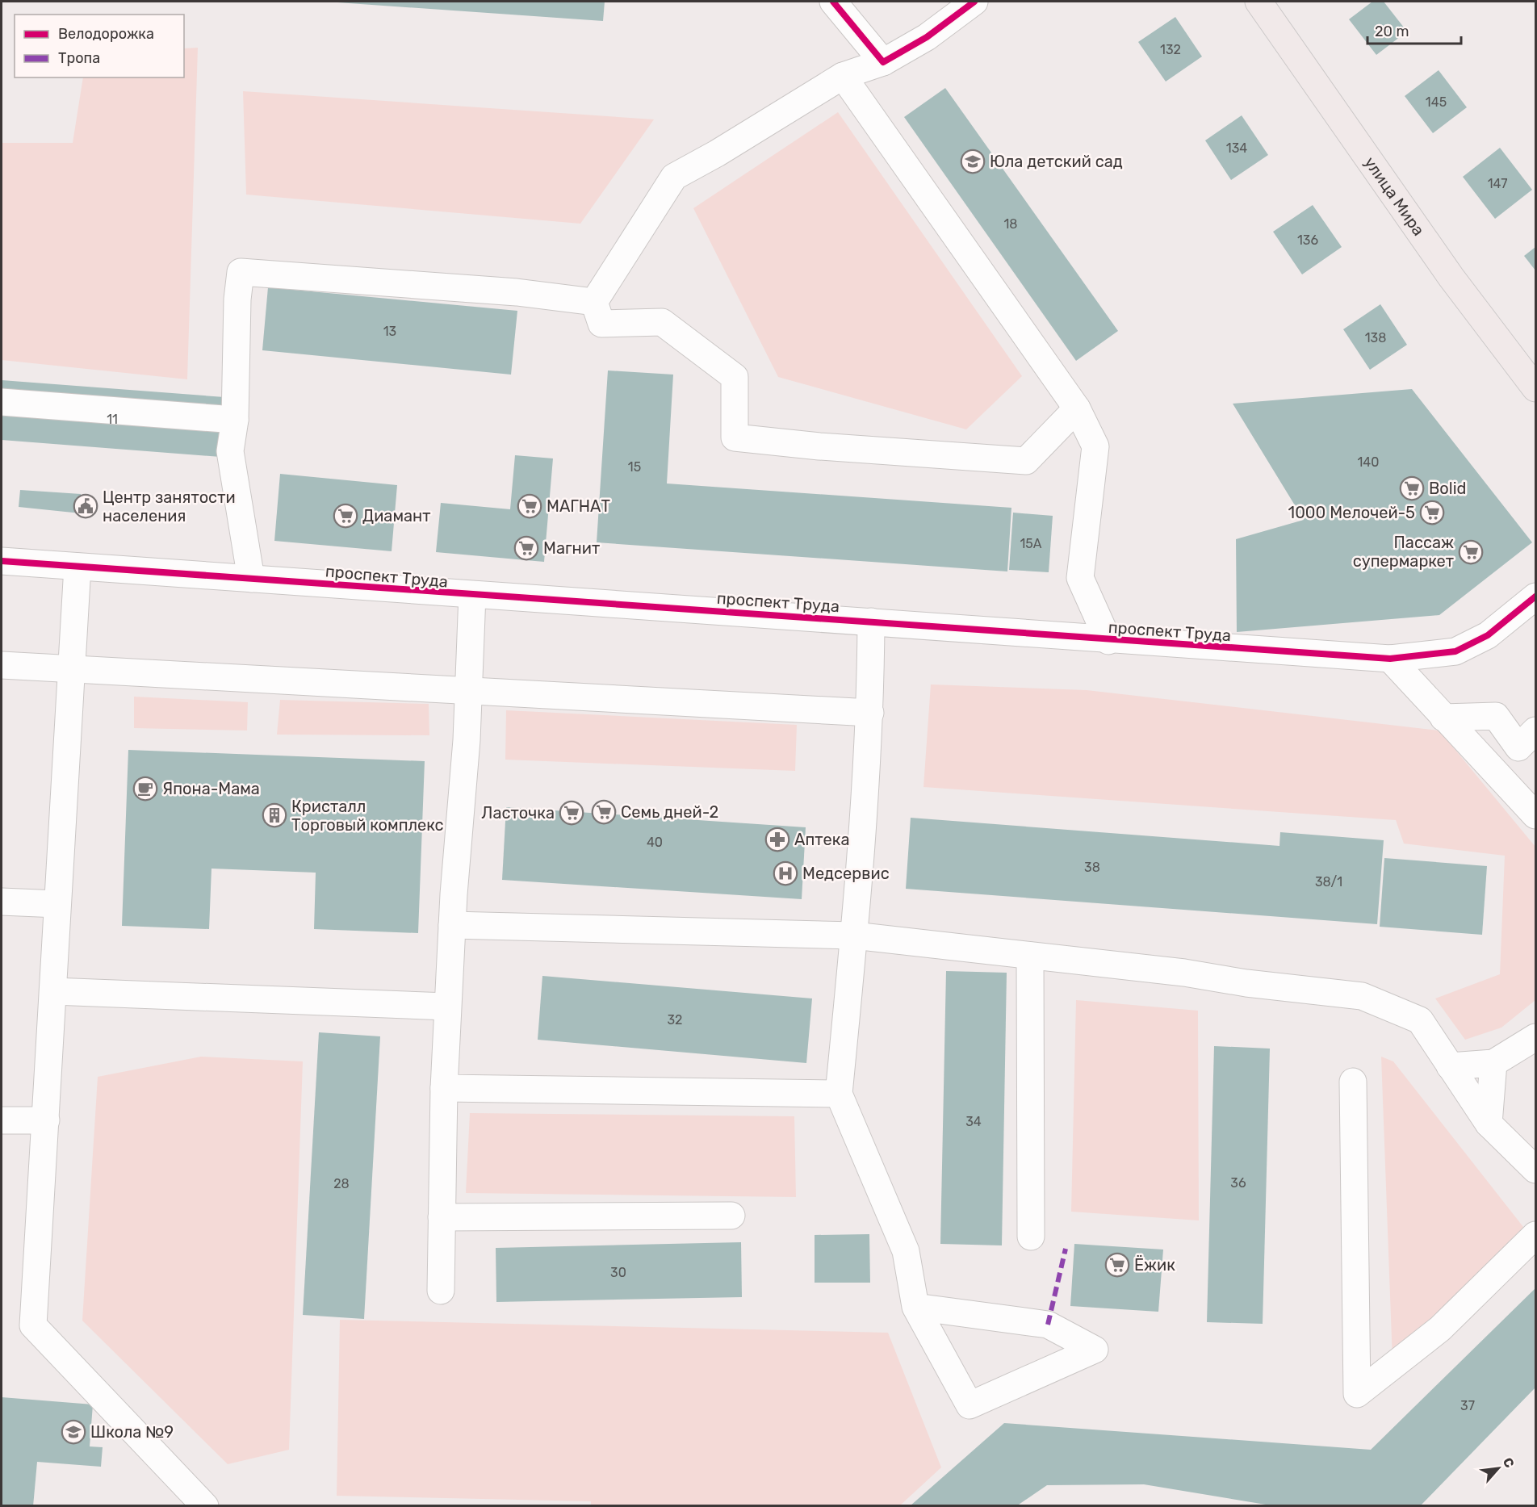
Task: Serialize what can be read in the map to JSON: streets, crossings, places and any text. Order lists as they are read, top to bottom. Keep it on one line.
{"streets":{"main road":["улица Мира"],"street":["проспект Труда"]},"places":{"school or university":["Юла детский сад","Школа №9"],"supermarket":["Bolid","МАГНАТ","1000 Мелочей-5","Диамант","Магнит","Пассаж супермаркет","Семь дней-2","Ласточка","Ёжик"],"public building":["Центр занятости населения"],"cafe":["Япона-Мама"],"building":["Кристалл Торговый комплекс"],"pharmacy":["Аптека"],"hospital":["Медсервис"]},"house_numbers":["132","145","134","147","18","136","13","138","11","140","15","15А","40","38","38/1","32","34","36","28","30","37"],"legend":["Велодорожка","Тропа"],"scale_bar":"20 m","north":"top right"}
